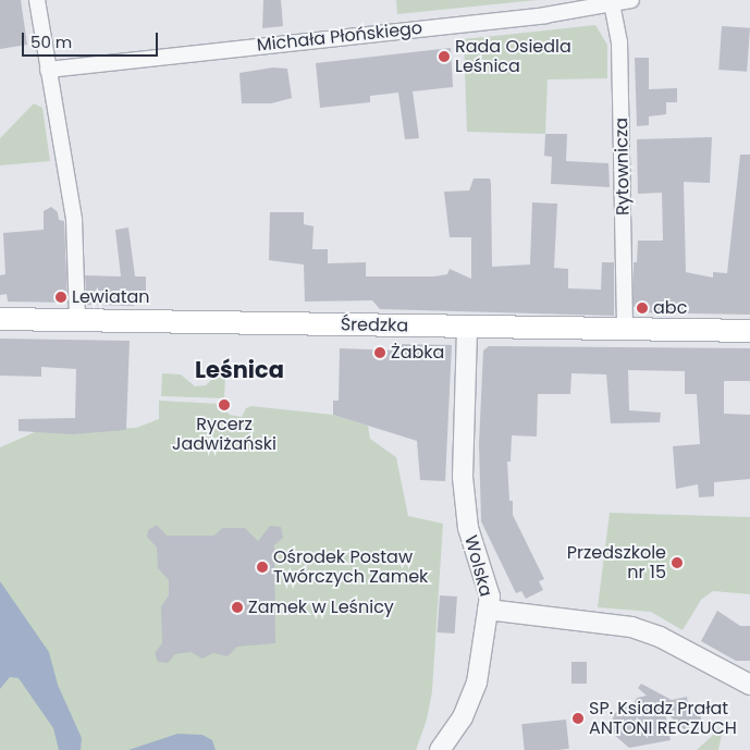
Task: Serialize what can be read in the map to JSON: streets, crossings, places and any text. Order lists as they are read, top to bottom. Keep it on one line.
{"streets":{"main road":["Średzka"],"street":["Michała Płońskiego","Rytownicza","Wolska"]},"crossings":[["Michała Płońskiego","Rytownicza"],["Rytownicza","Średzka"],["Średzka","Wolska"]],"districts":["Leśnica"],"places":["Rada Osiedla Leśnica","Lewiatan","abc","Żabka","Rycerz Jadwiżański","Przedszkole nr 15","Ośrodek Postaw Twórczych Zamek","Zamek w Leśnicy","SP. Ksiadz Prałat ANTONI RECZUCH"],"scale_bar":"50 m"}
